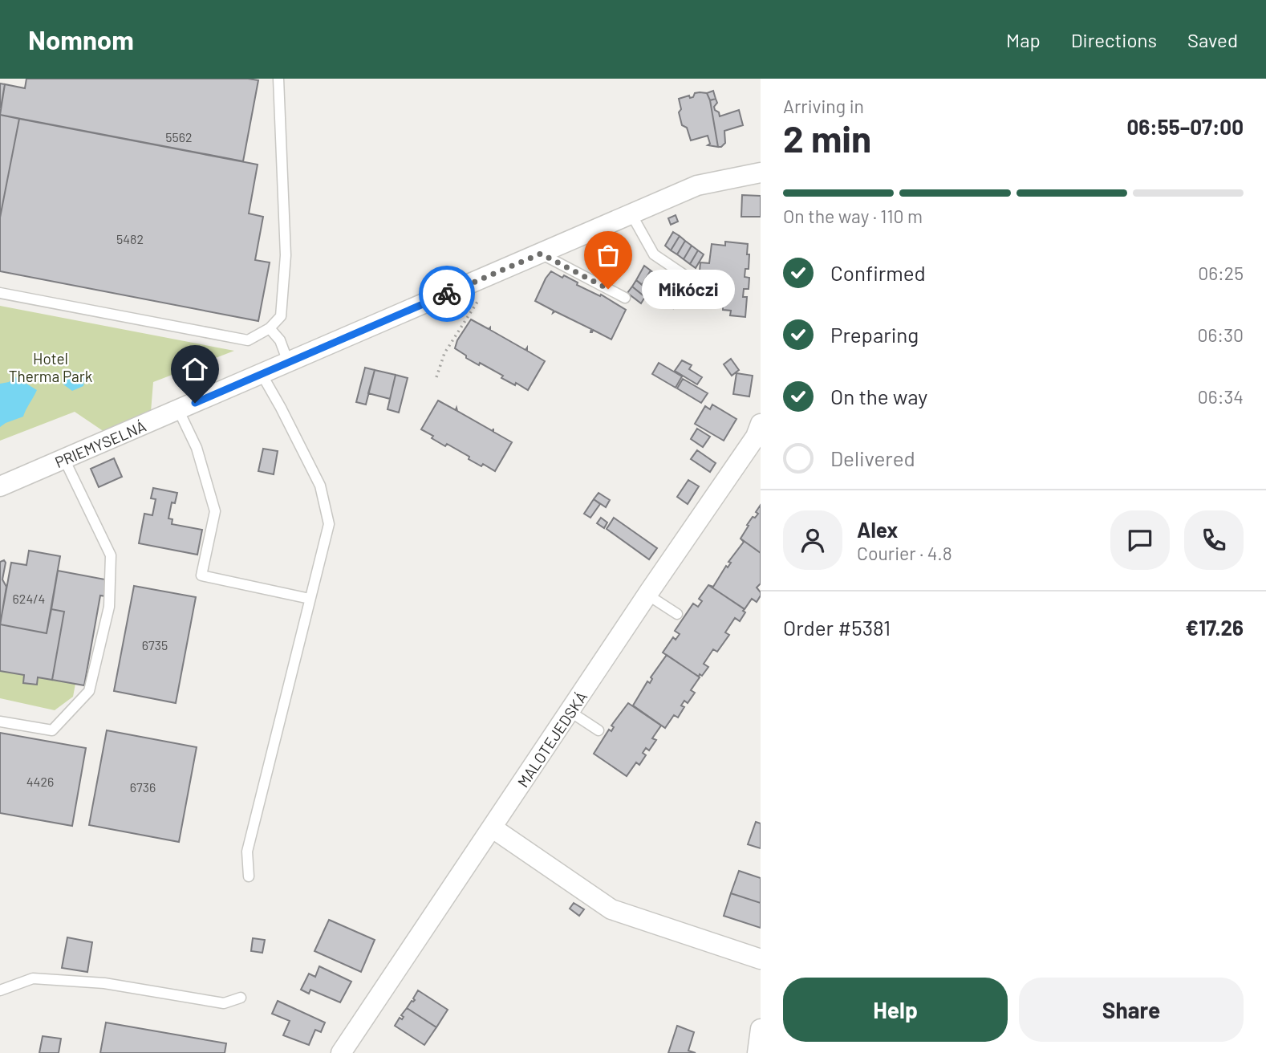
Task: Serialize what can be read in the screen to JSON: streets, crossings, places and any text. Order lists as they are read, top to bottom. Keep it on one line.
{"streets":{"street":["PRIEMYSELNÁ","MALOTEJEDSKÁ"]},"parks":["Hotel Therma Park"],"places":["Mikóczi"],"house_numbers":["5562","5482","624/4","6735","4426","6736"],"page":{"header":"Nomnom","nav":["Map","Directions","Saved"],"heading":["2 min","Arriving in","06:55–07:00"],"panel":["Alex","Courier · 4.8","Order #5381","€17.26"],"bar":"On the way · 110 m","list":[["Confirmed","06:25"],["Preparing","06:30"],["On the way","06:34"],"Delivered"],"bubble":"Mikóczi","buttons":["Help","Share"]}}
